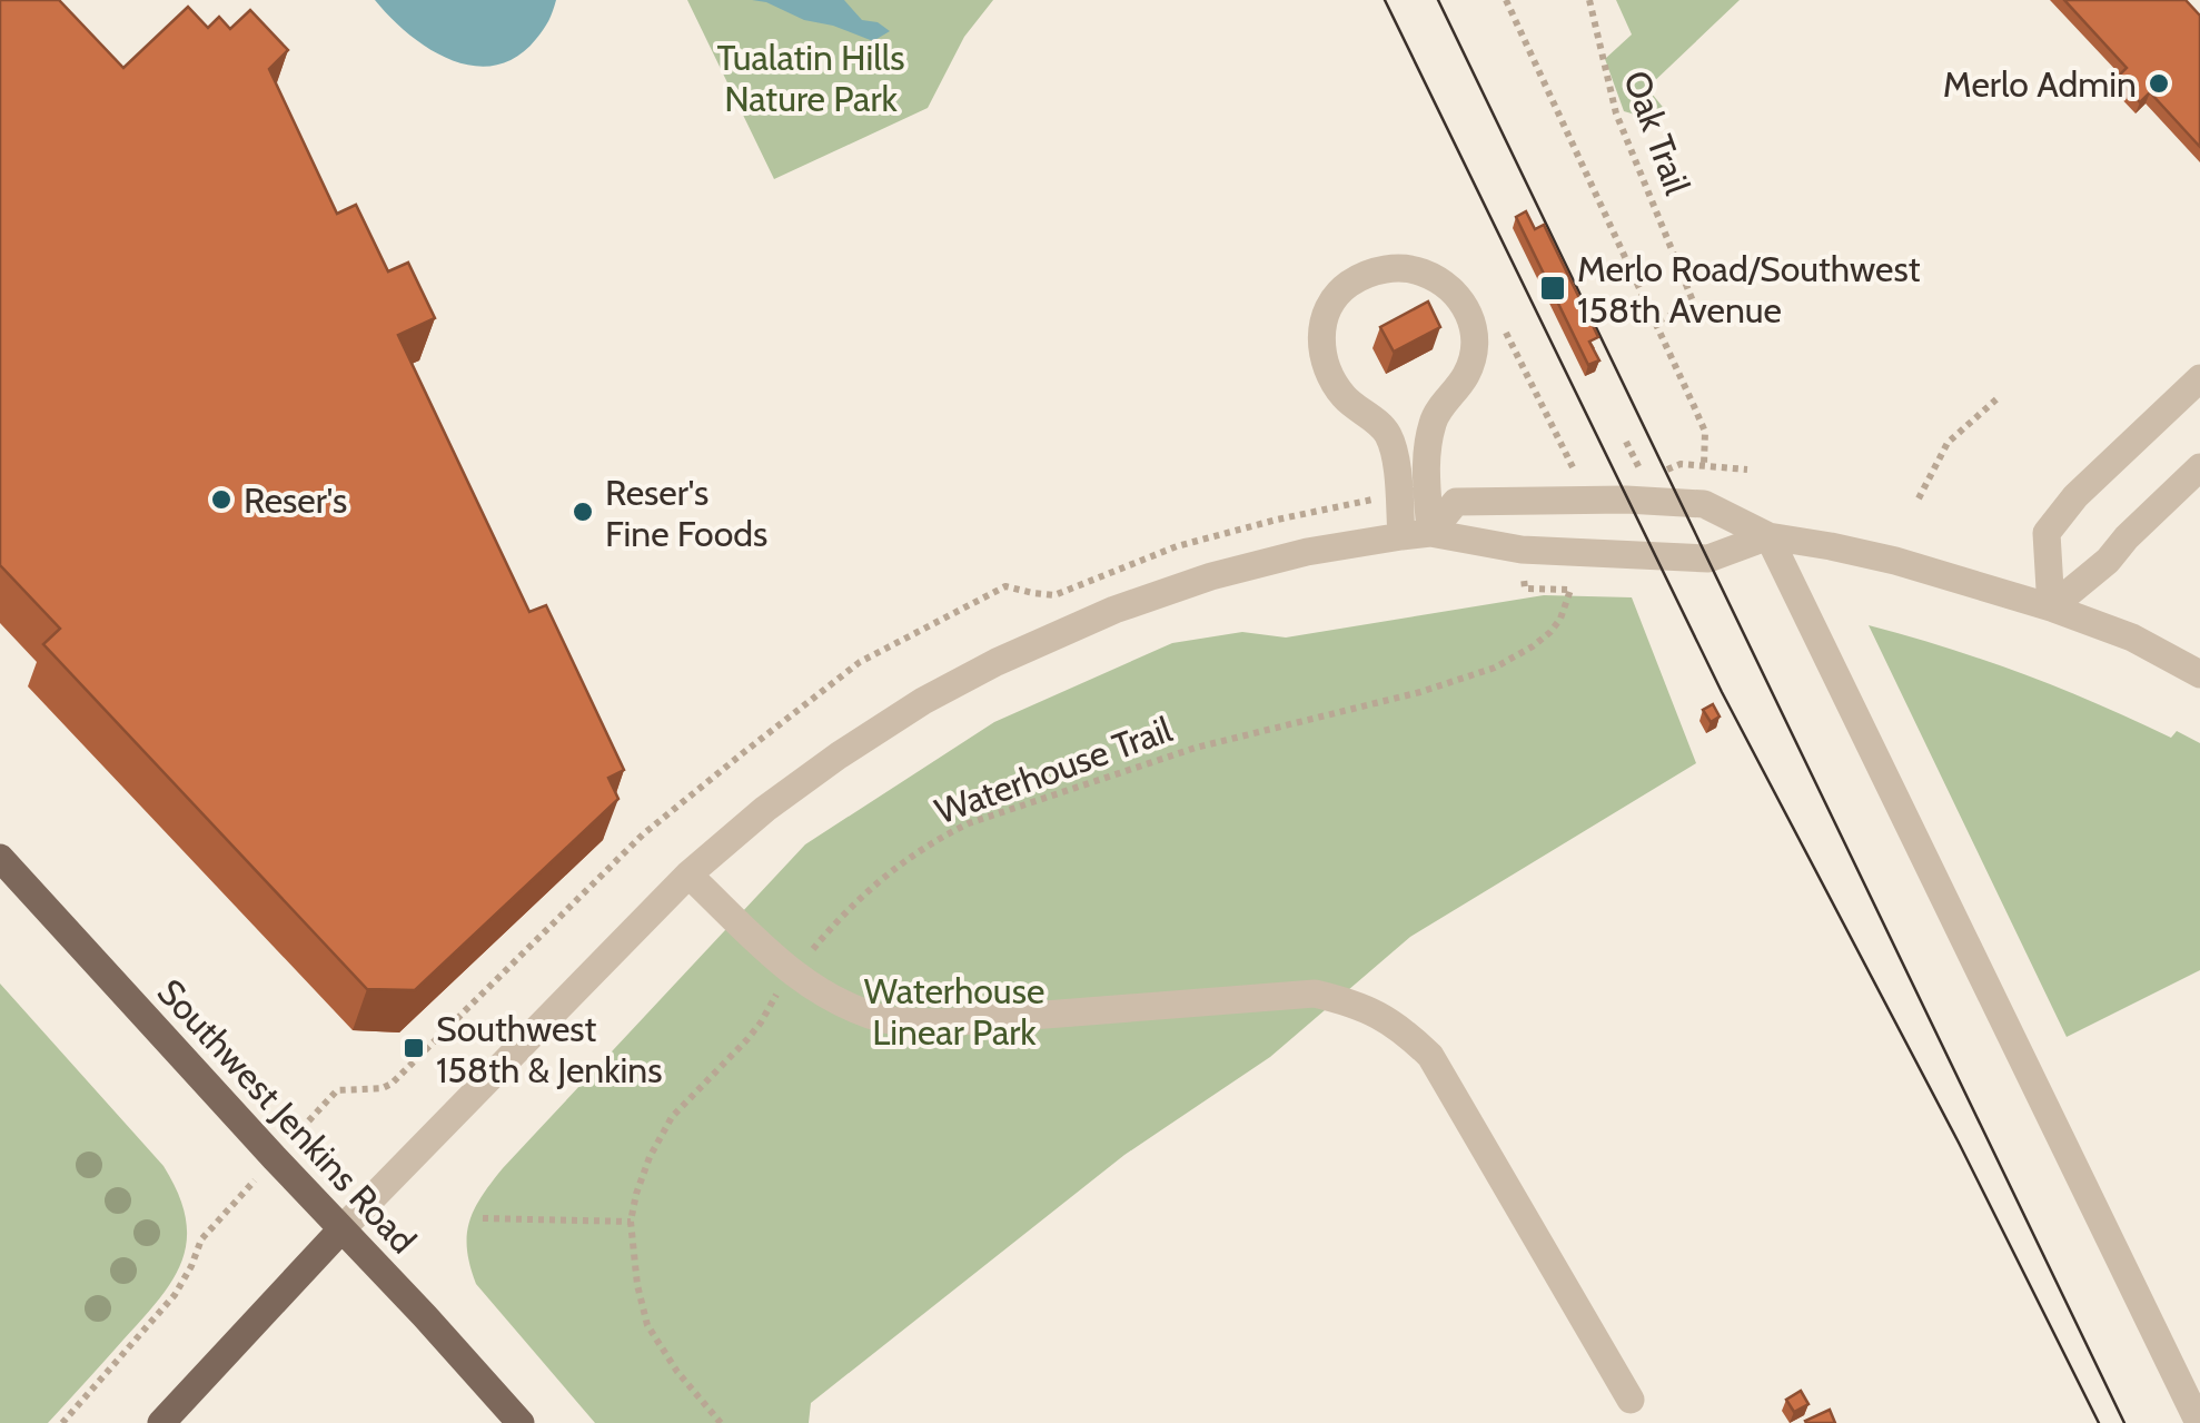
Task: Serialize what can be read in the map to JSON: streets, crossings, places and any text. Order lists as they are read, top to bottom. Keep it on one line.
{"streets":{"main road":["Southwest Jenkins Road"],"path":["Oak Trail","Waterhouse Trail"]},"parks":["Tualatin Hills Nature Park","Waterhouse Linear Park"],"places":{"other":["Merlo Admin","Reser's","Reser's Fine Foods"],"transit":["Merlo Road/Southwest 158th Avenue","Southwest 158th & Jenkins"]}}
